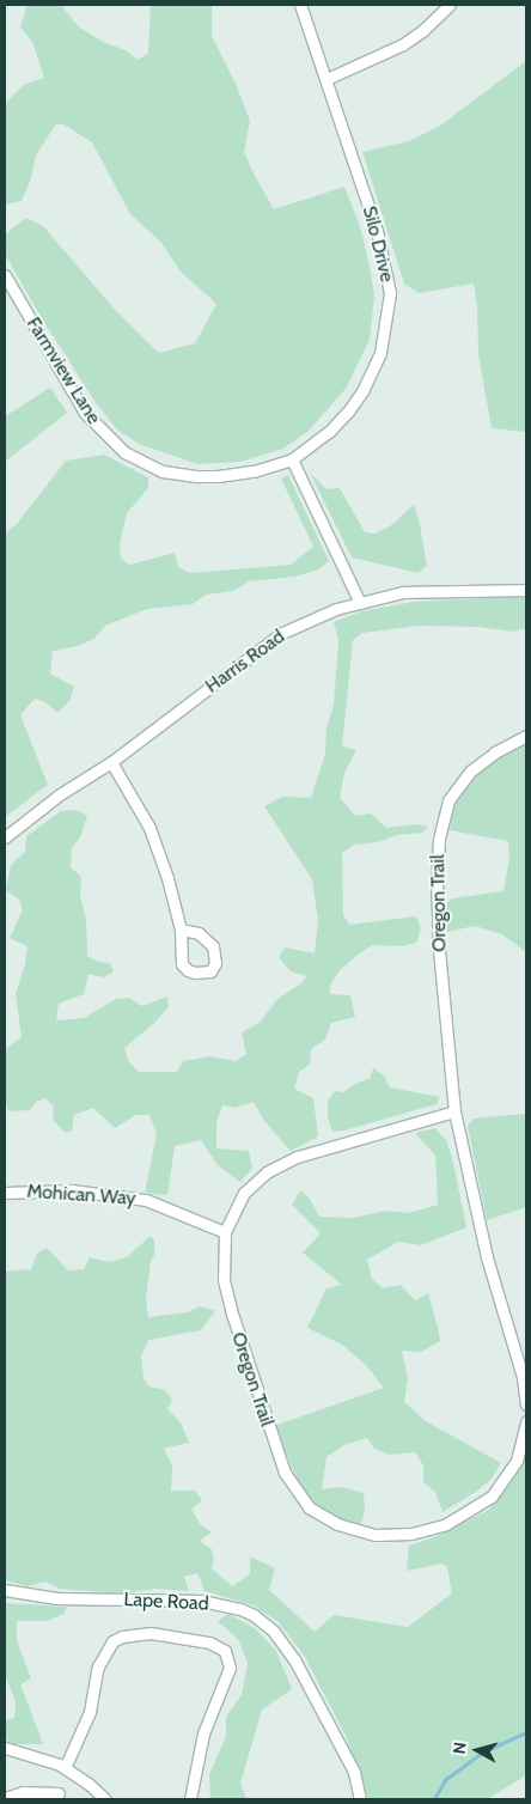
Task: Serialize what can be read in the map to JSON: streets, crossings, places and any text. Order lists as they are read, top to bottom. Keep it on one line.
{"streets":{"street":["Silo Drive","Farmview Lane","Harris Road","Oregon Trail","Mohican Way","Lape Road"]},"crossings":[["Silo Drive","Farmview Lane"],["Oregon Trail","Mohican Way"]],"north":"left"}
